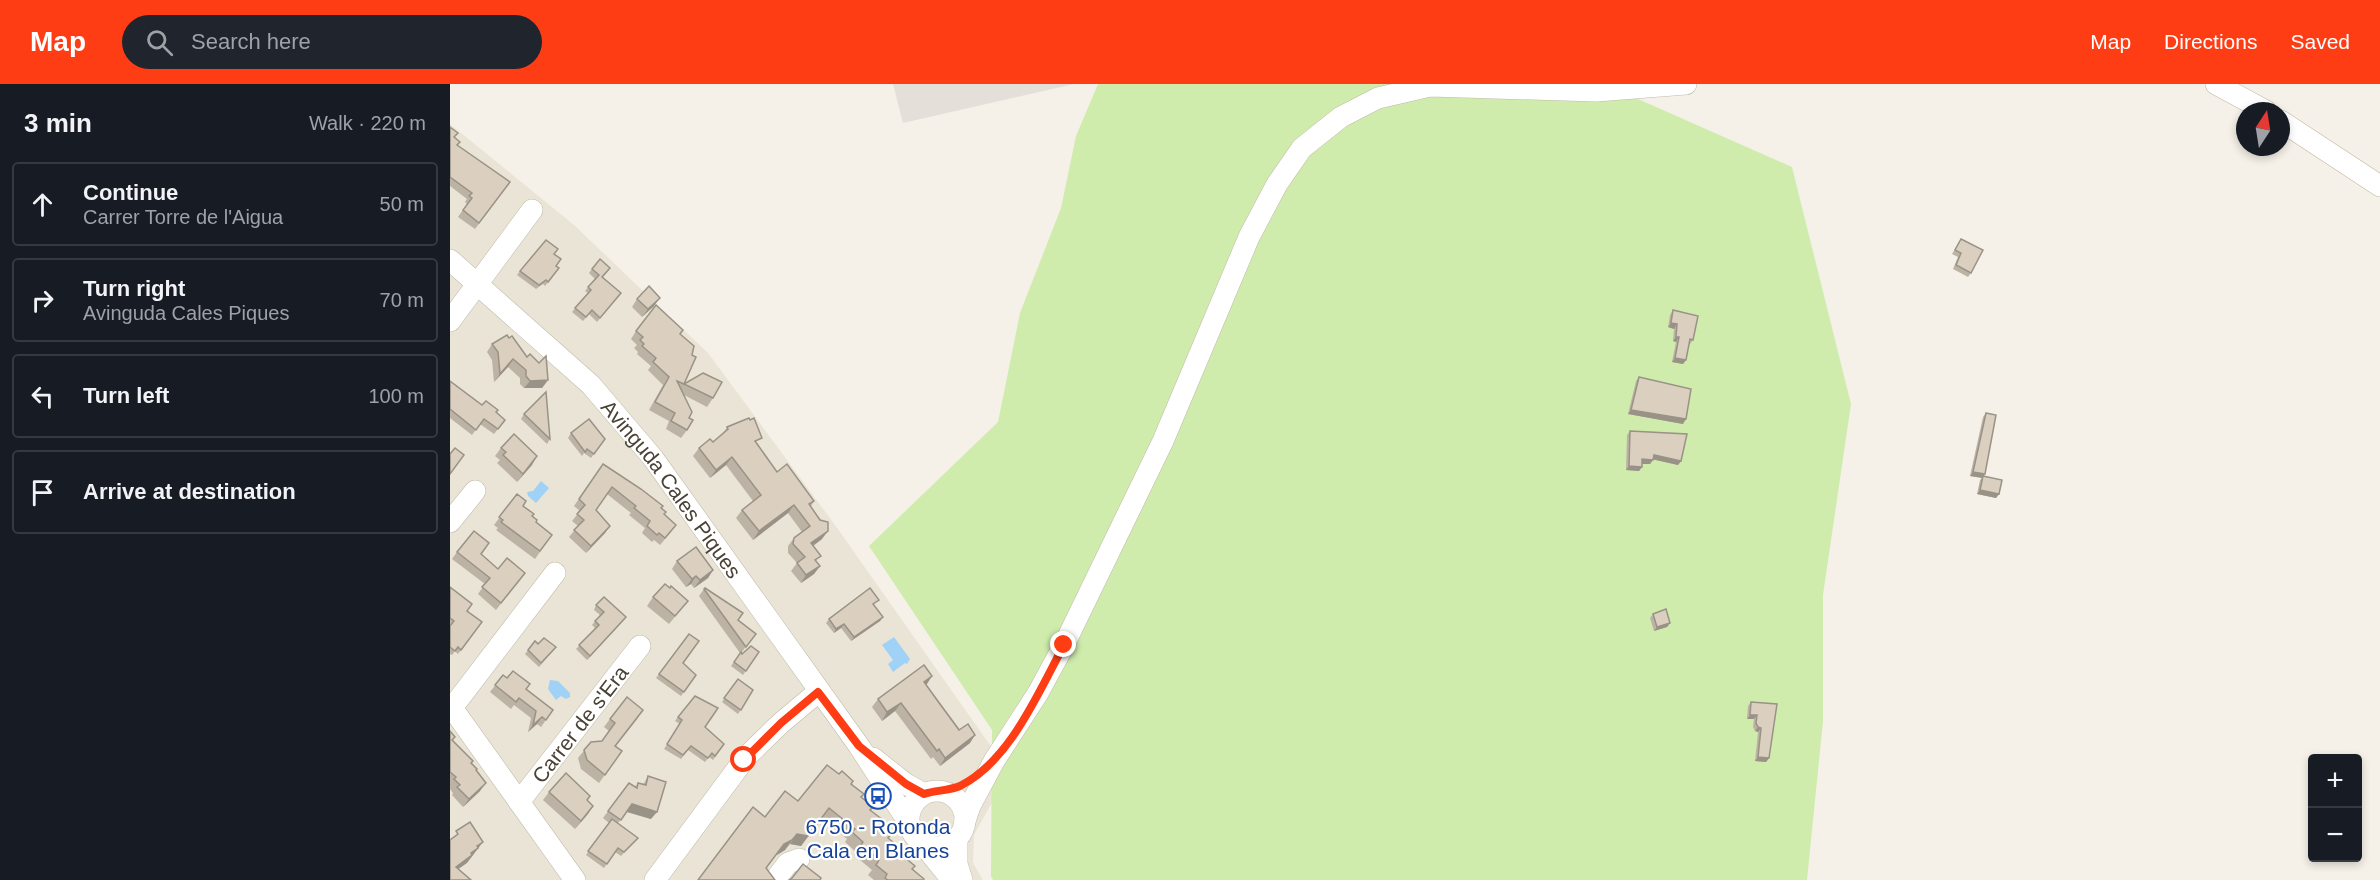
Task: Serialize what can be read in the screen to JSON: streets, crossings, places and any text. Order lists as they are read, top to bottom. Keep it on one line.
{"streets":{"street":["Avinguda Cales Piques","Carrer de s'Era"]},"places":{"bus stop":["6750 - Rotonda Cala en Blanes"]},"north":"top","page":{"header":"Map","search":"Search here","nav":["Map","Directions","Saved"],"heading":["3 min","Walk · 220 m"],"list":[["Continue","Carrer Torre de l'Aigua","50 m"],["Turn right","Avinguda Cales Piques","70 m"],["Turn left","100 m"],"Arrive at destination"],"map_buttons":["+","−"]}}
